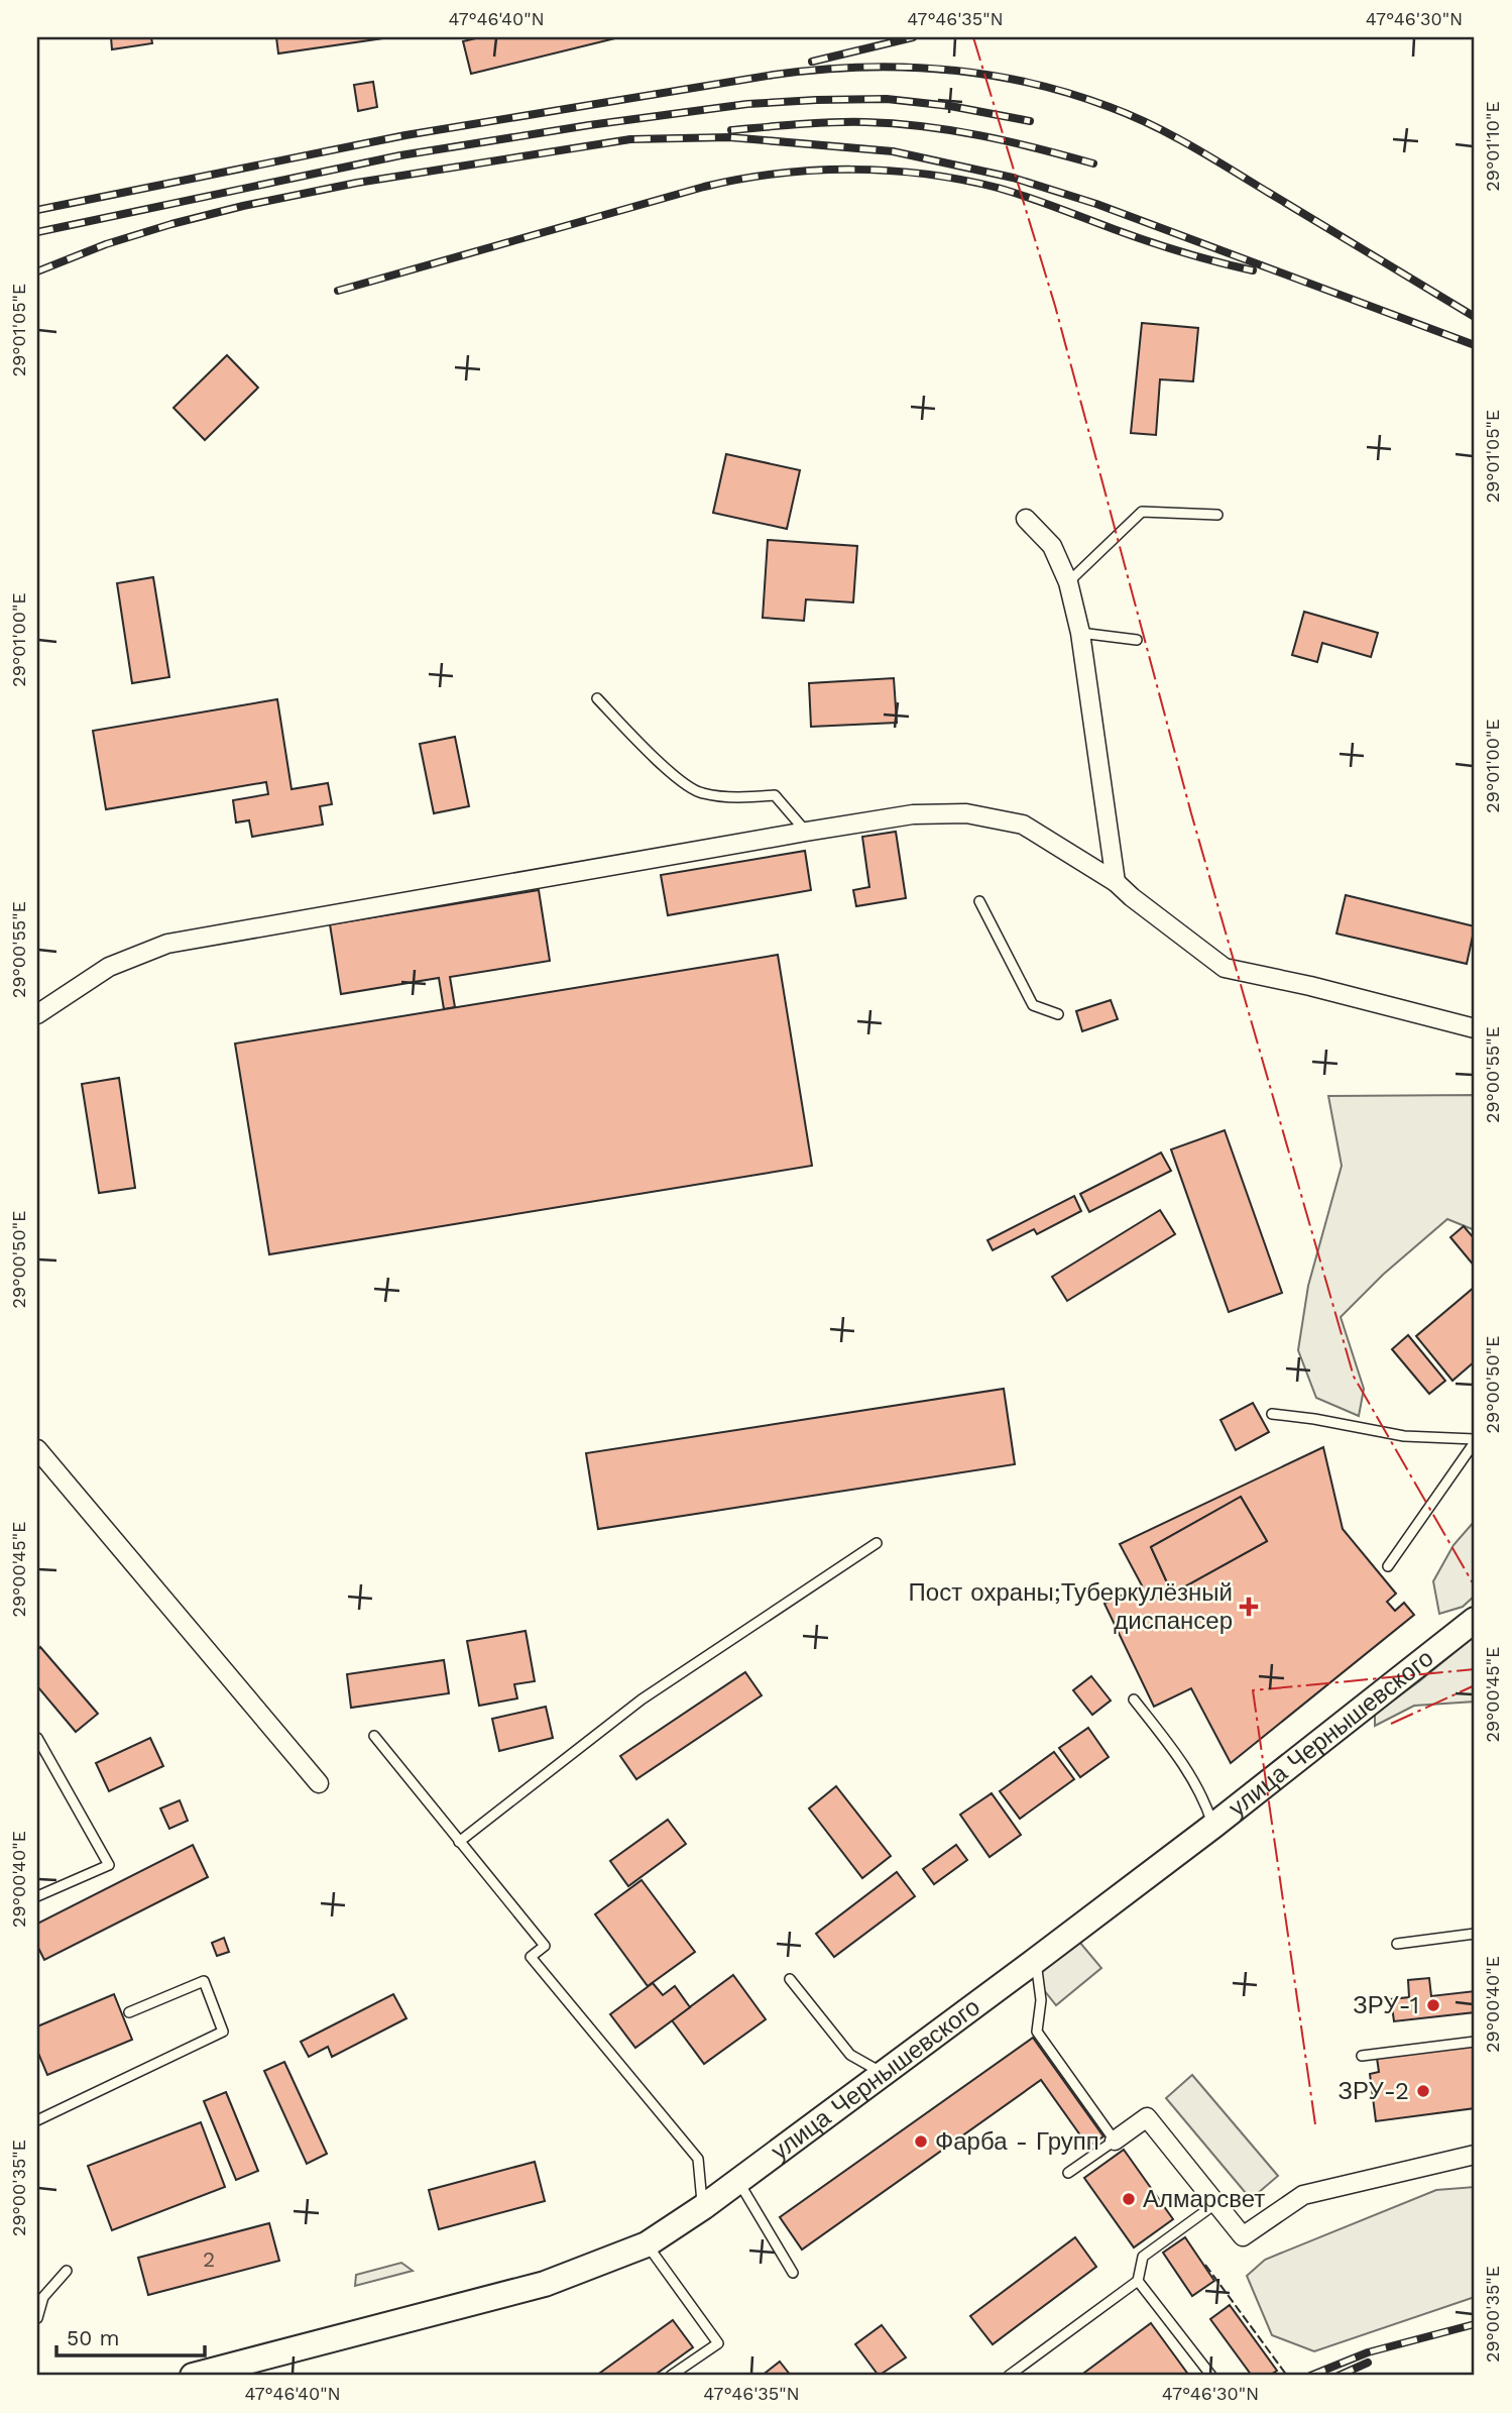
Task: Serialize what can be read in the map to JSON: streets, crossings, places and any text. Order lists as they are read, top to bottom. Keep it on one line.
{"streets":{"main road":["улица Чернышевского"]},"places":{"health":["Пост охраны;Туберкулёзный диспансер"],"other":["ЗРУ-1","ЗРУ-2","Фарба - Групп","Алмарсвет"]},"house_numbers":["2"],"scale_bar":"50 m","coordinates":["47°46'40\"N","47°46'35\"N","47°46'30\"N","29°01'10\"E","29°01'05\"E","29°01'00\"E","29°00'55\"E","29°00'50\"E","29°00'45\"E","29°00'40\"E","29°00'35\"E"]}
